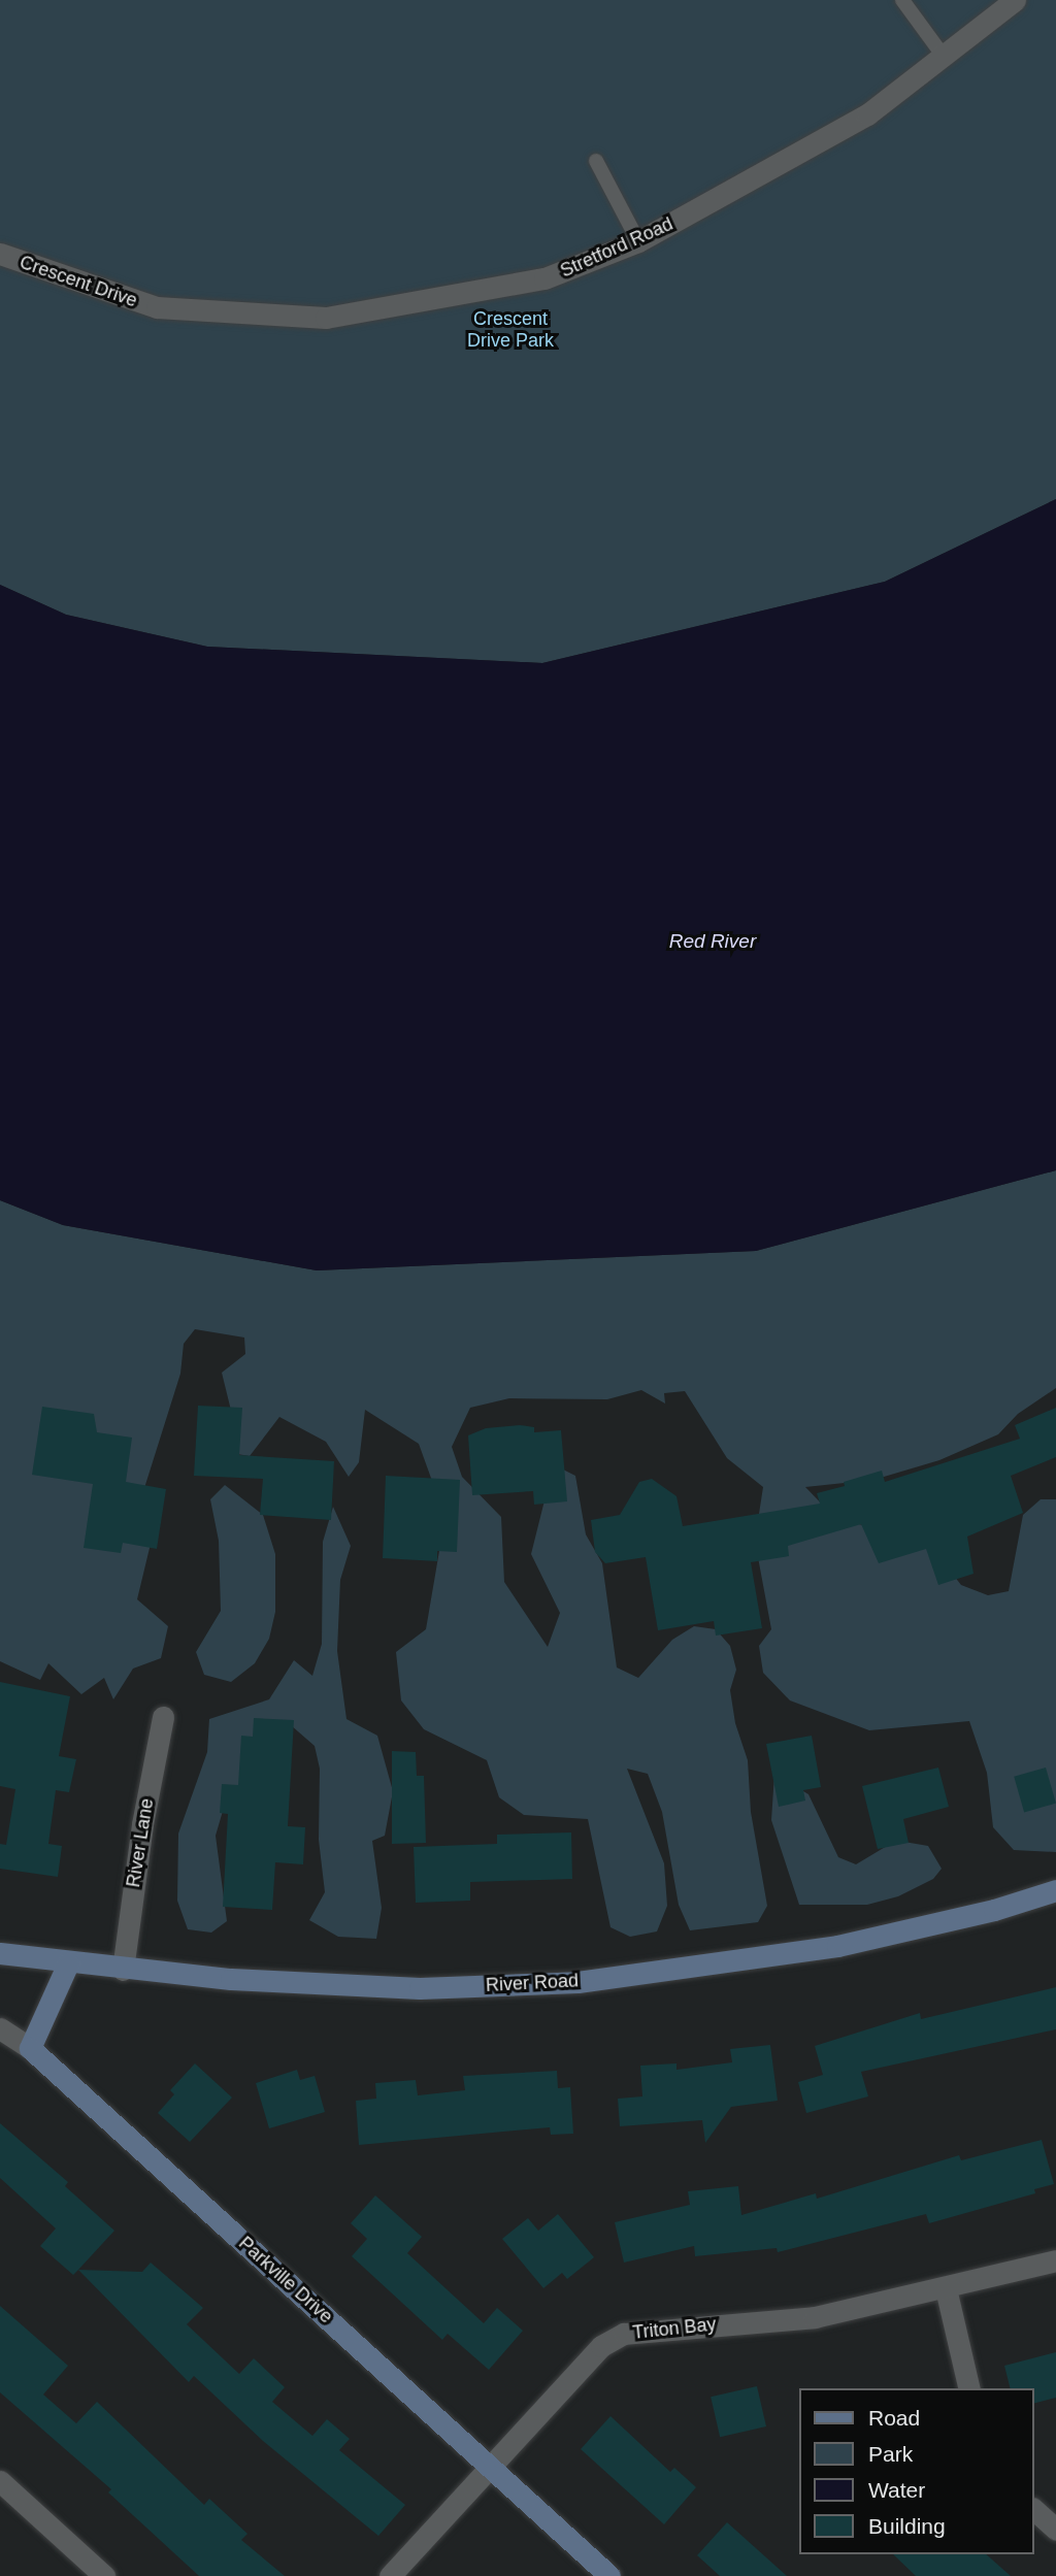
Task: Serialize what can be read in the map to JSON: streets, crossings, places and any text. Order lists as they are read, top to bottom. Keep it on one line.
{"streets":{"street":["Stretford Road","Crescent Drive","River Lane","River Road","Parkville Drive","Triton Bay"]},"crossings":[["Stretford Road","Crescent Drive"],["River Lane","River Road"],["Parkville Drive","Triton Bay"]],"water":["Red River"],"parks":["Crescent Drive Park"],"legend":["Road","Park","Water","Building"]}
